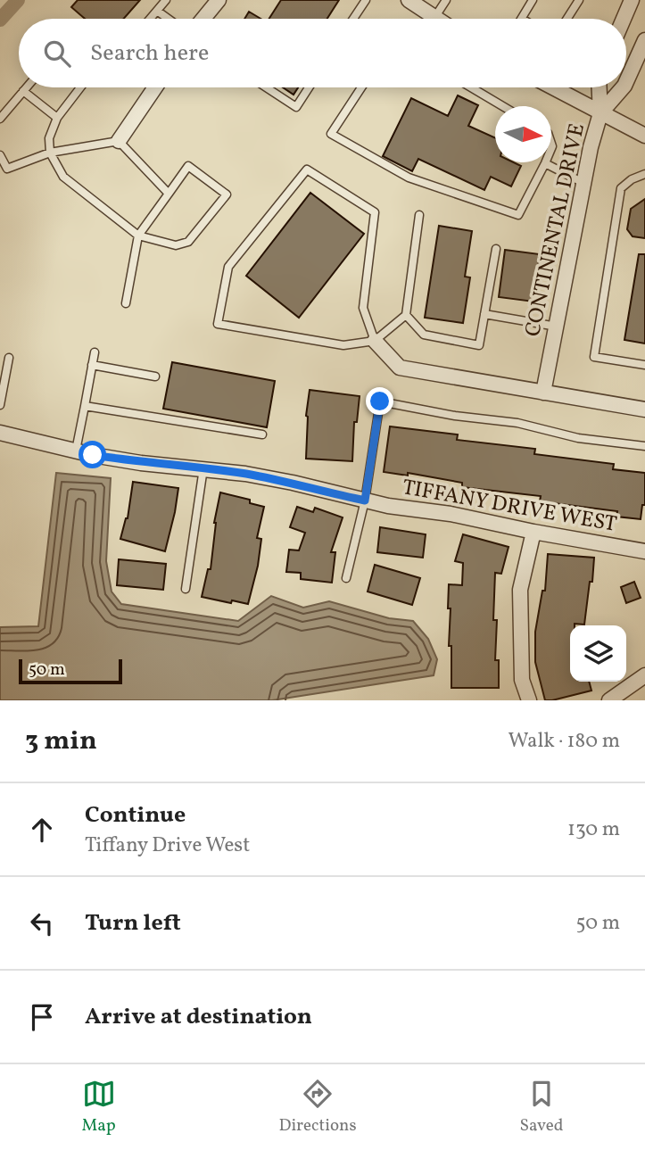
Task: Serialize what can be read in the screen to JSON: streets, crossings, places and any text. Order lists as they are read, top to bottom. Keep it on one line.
{"streets":{"street":["CONTINENTAL DRIVE","TIFFANY DRIVE WEST"]},"scale_bar":"50 m","north":"right","page":{"search":"Search here","scale":"50 m","heading":["3 min","Walk · 180 m"],"list":[["Continue","Tiffany Drive West","130 m"],["Turn left","50 m"],"Arrive at destination"],"nav":["Map","Directions","Saved"]}}
